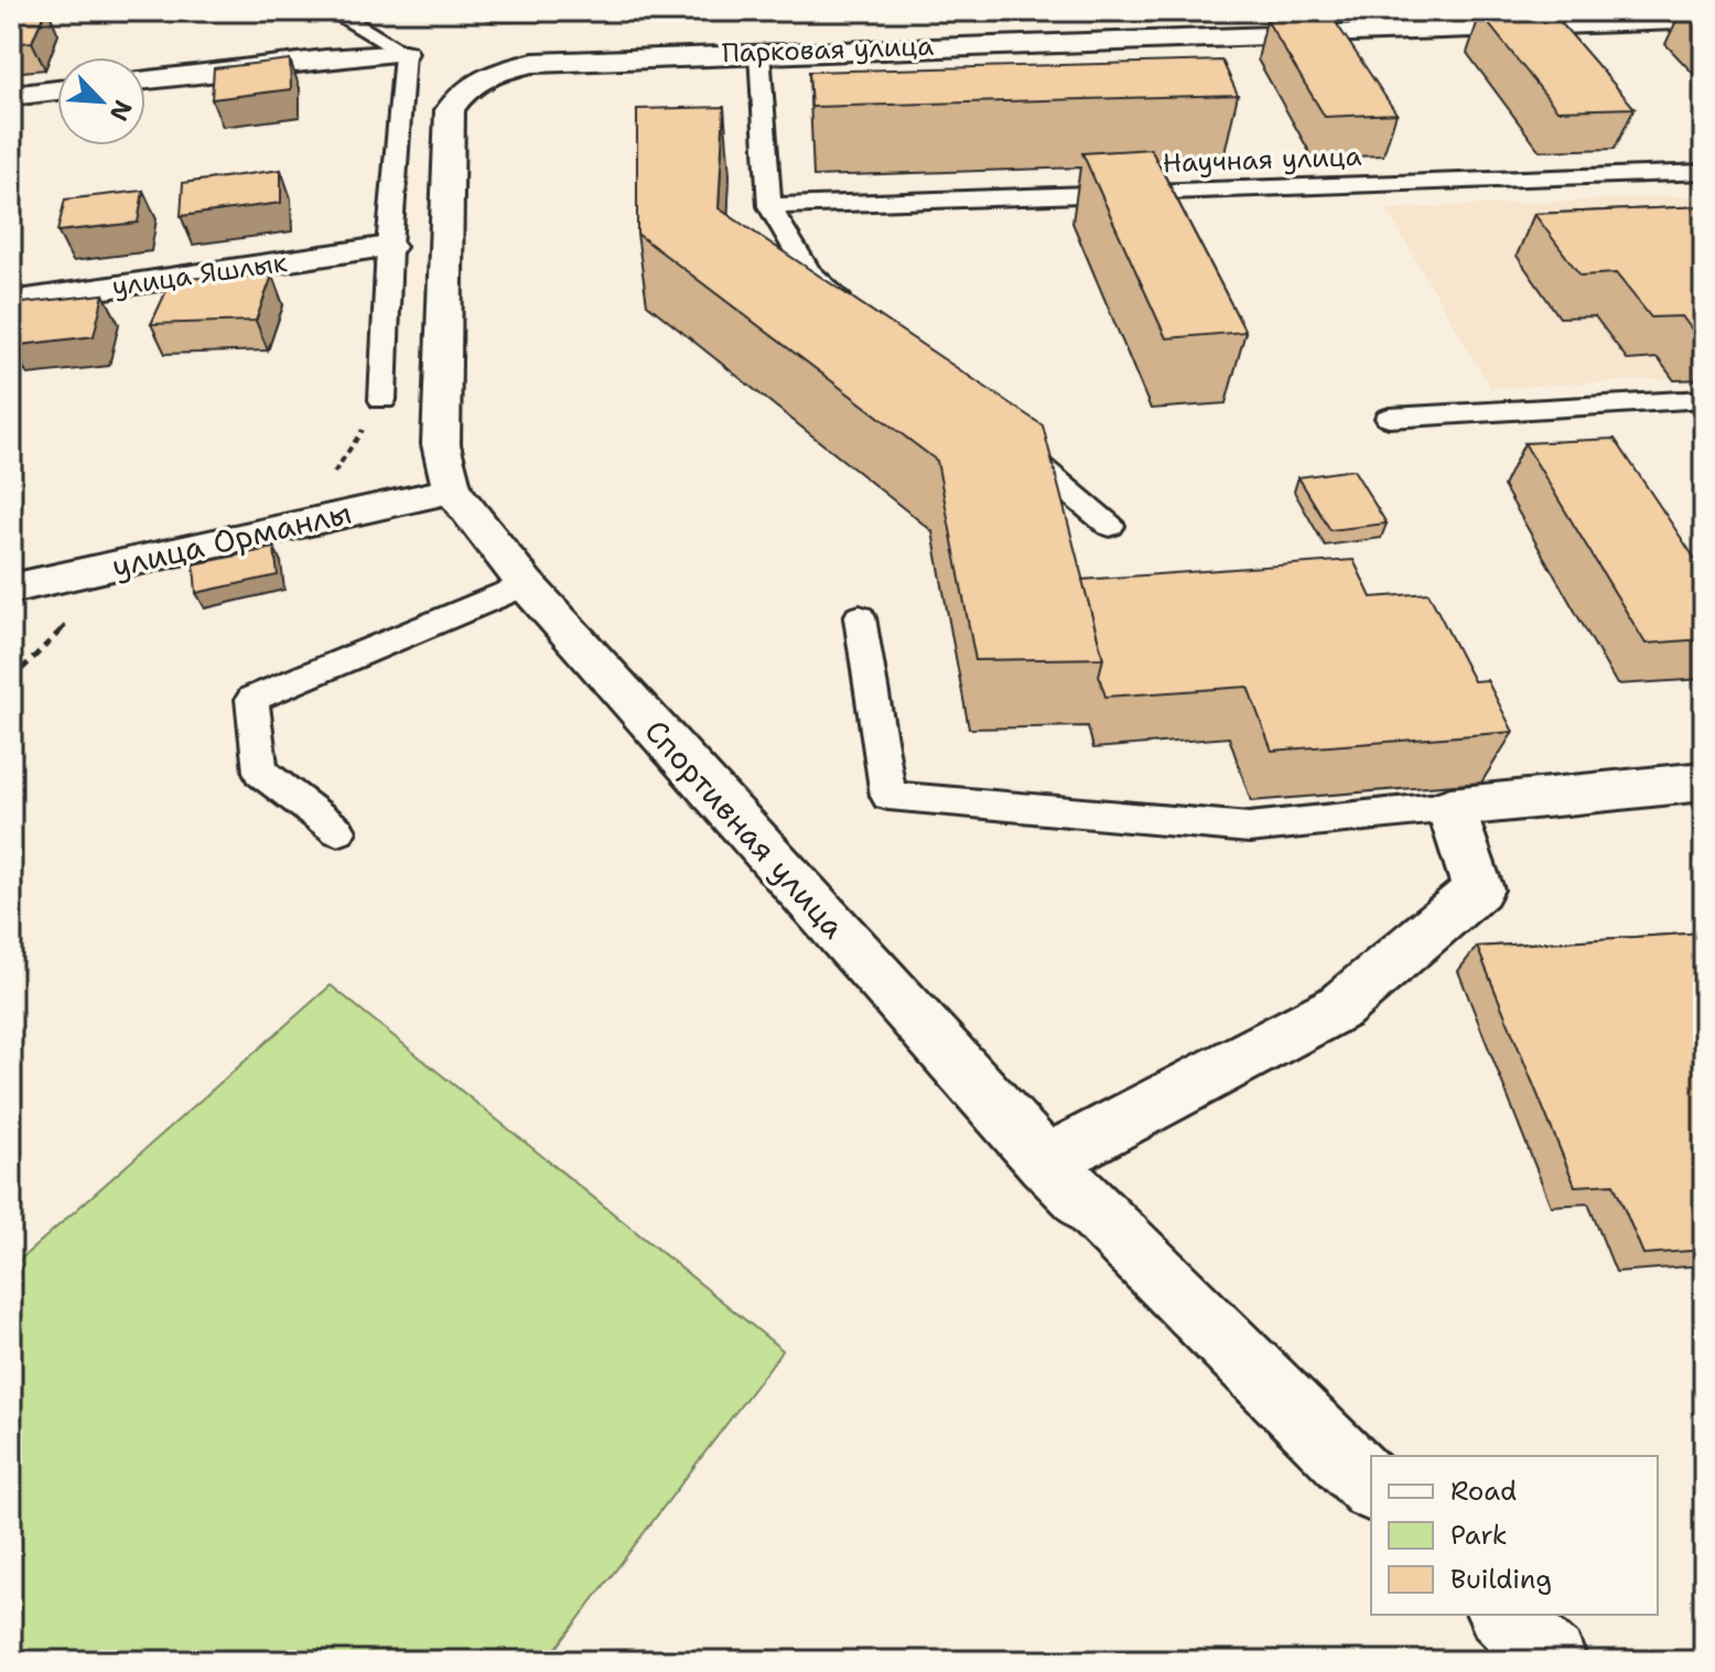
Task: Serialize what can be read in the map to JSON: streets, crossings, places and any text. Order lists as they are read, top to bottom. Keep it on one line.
{"streets":{"street":["Парковая улица","улица Яшлык","улица Орманлы","Спортивная улица"],"lane":["Научная улица"]},"crossings":[["Парковая улица","улица Орманлы"],["Парковая улица","Спортивная улица"],["улица Орманлы","Спортивная улица"]],"legend":["Road","Park","Building"],"north":"bottom right"}
